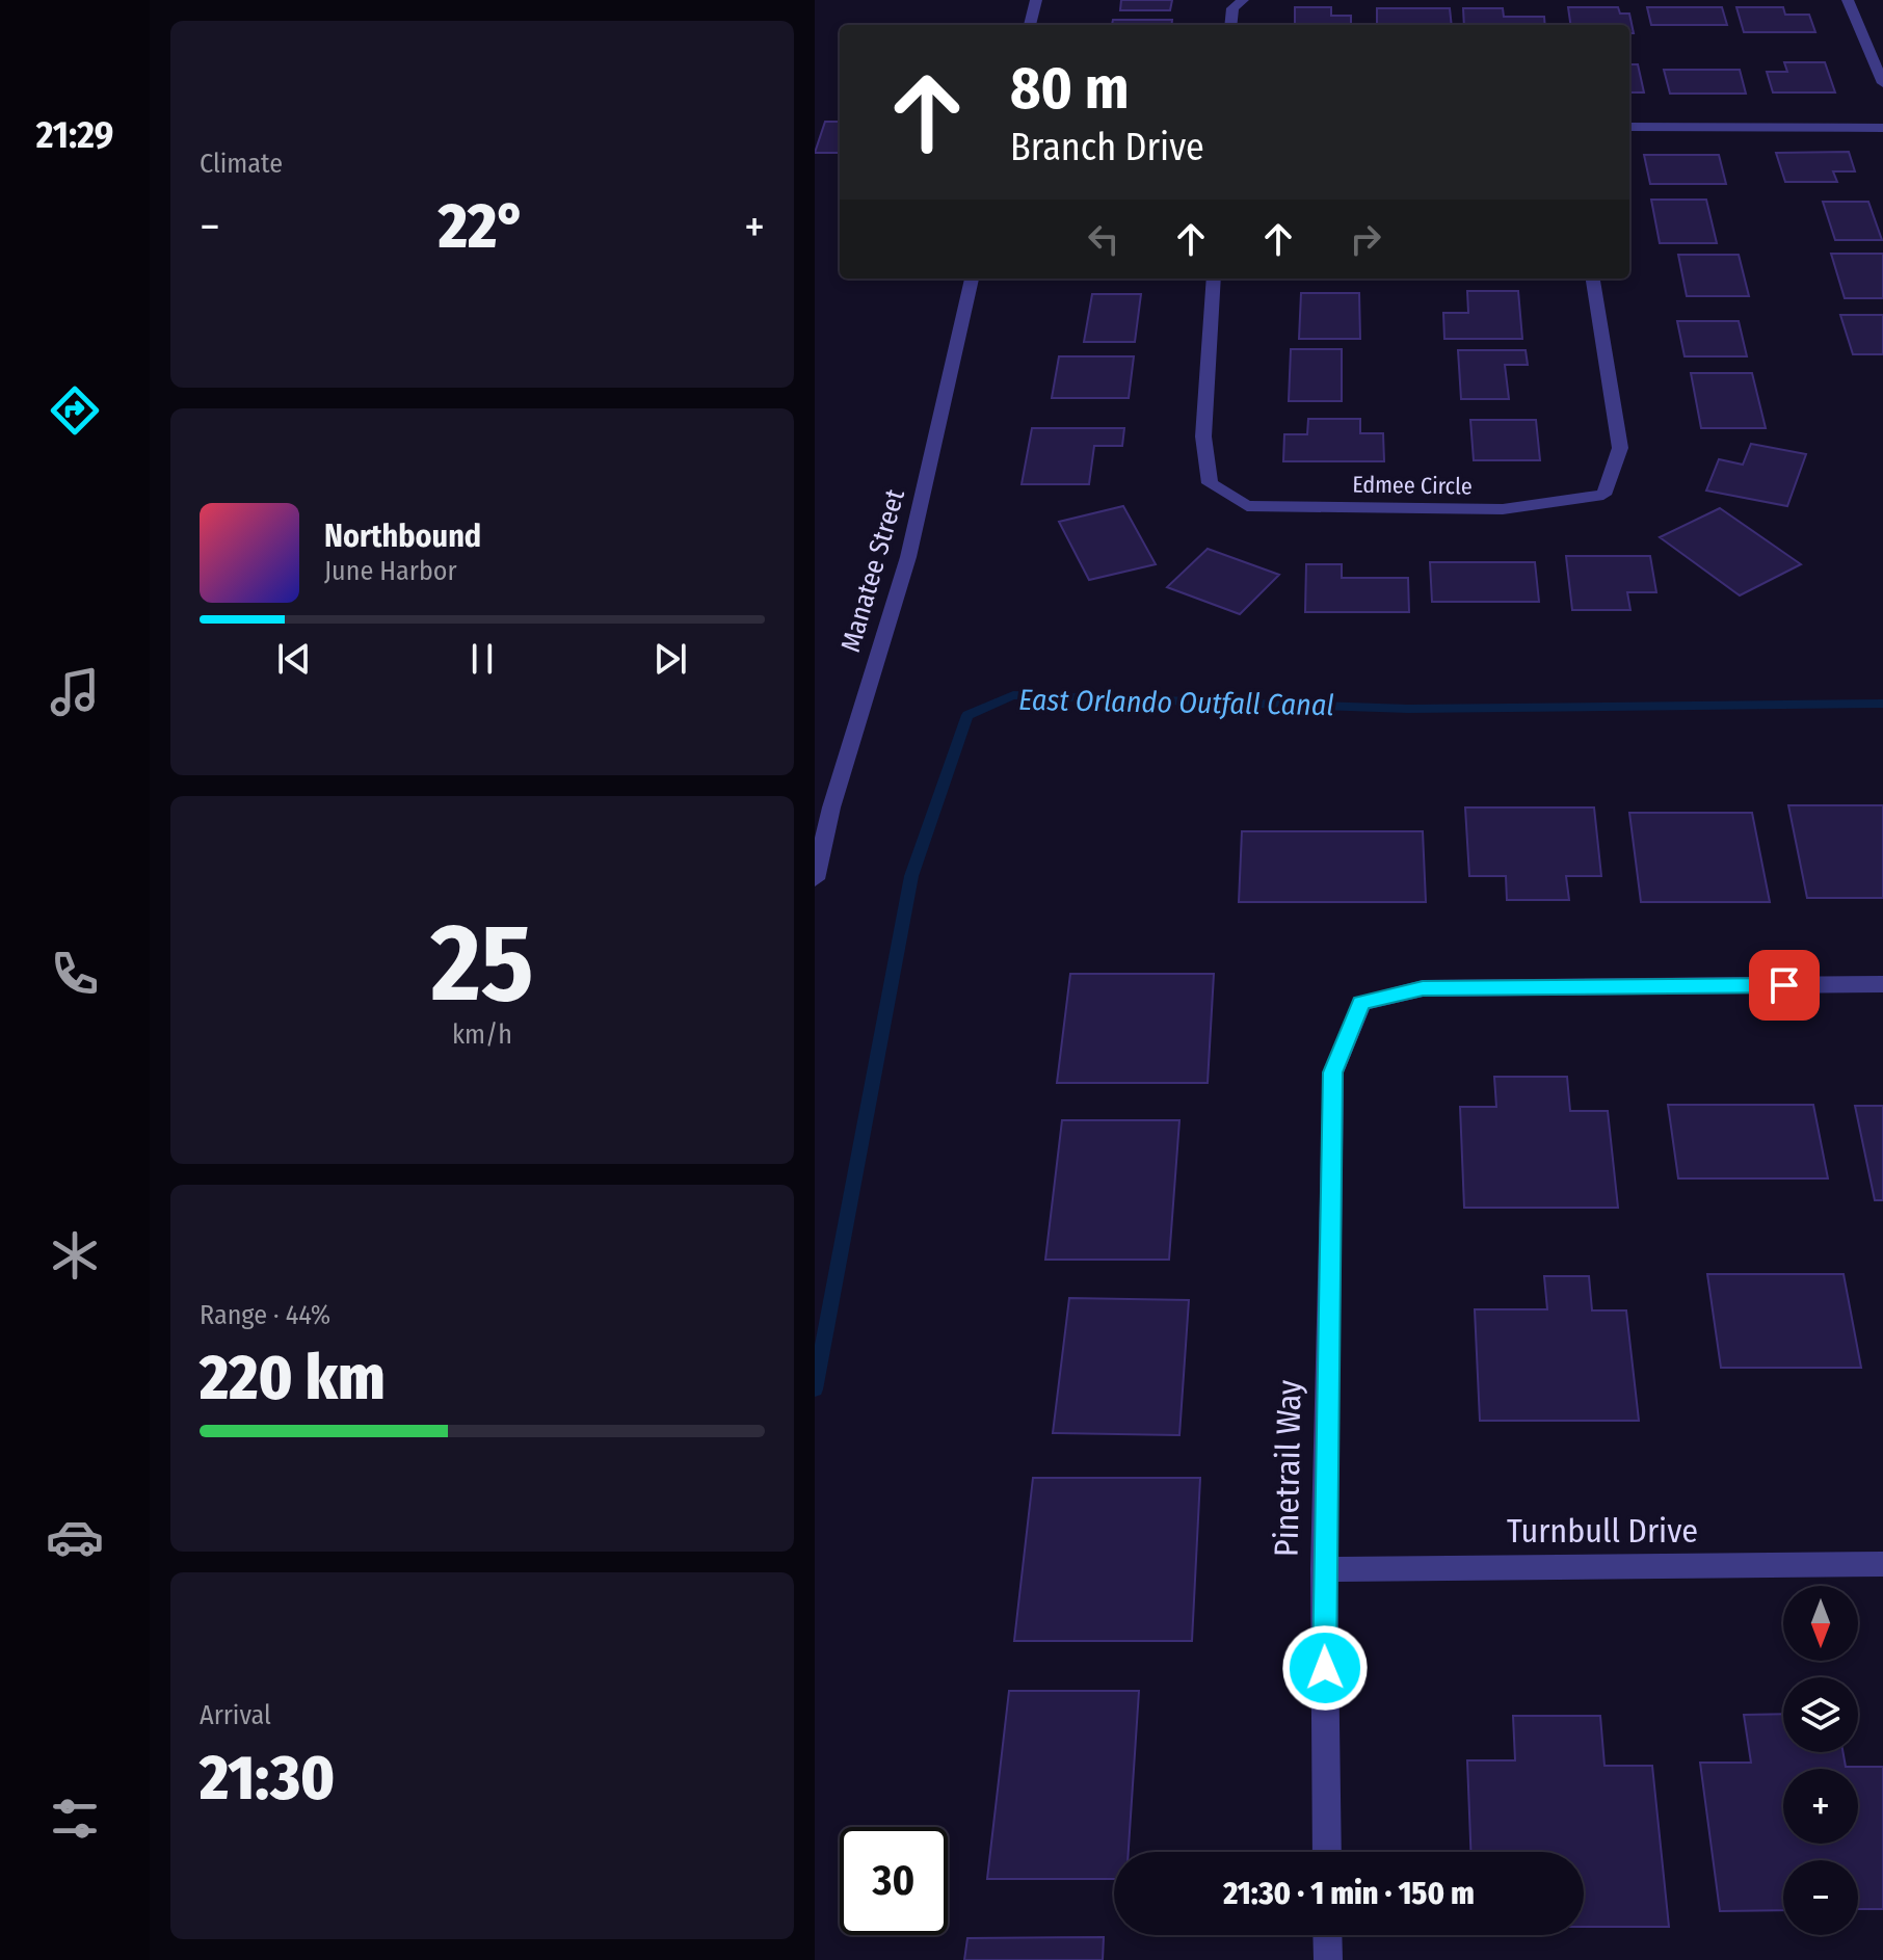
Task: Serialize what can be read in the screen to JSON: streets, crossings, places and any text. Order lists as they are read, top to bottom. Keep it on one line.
{"streets":{"street":["Edmee Circle","Manatee Street","Pinetrail Way","Turnbull Drive"]},"crossings":[["Pinetrail Way","Turnbull Drive"]],"water":["East Orlando Outfall Canal"],"north":"bottom","page":{"tabs":"21:29","tile":["Climate",["25","km/h"],["Range · 44%","220 km"],["Arrival","21:30"]],"turn":["80 m","Branch Drive"],"heat":["−","22°","+"],"song":["Northbound","June Harbor"],"map_buttons":["+","−"],"limit":"30","trip":"21:30 · 1 min · 150 m"}}
